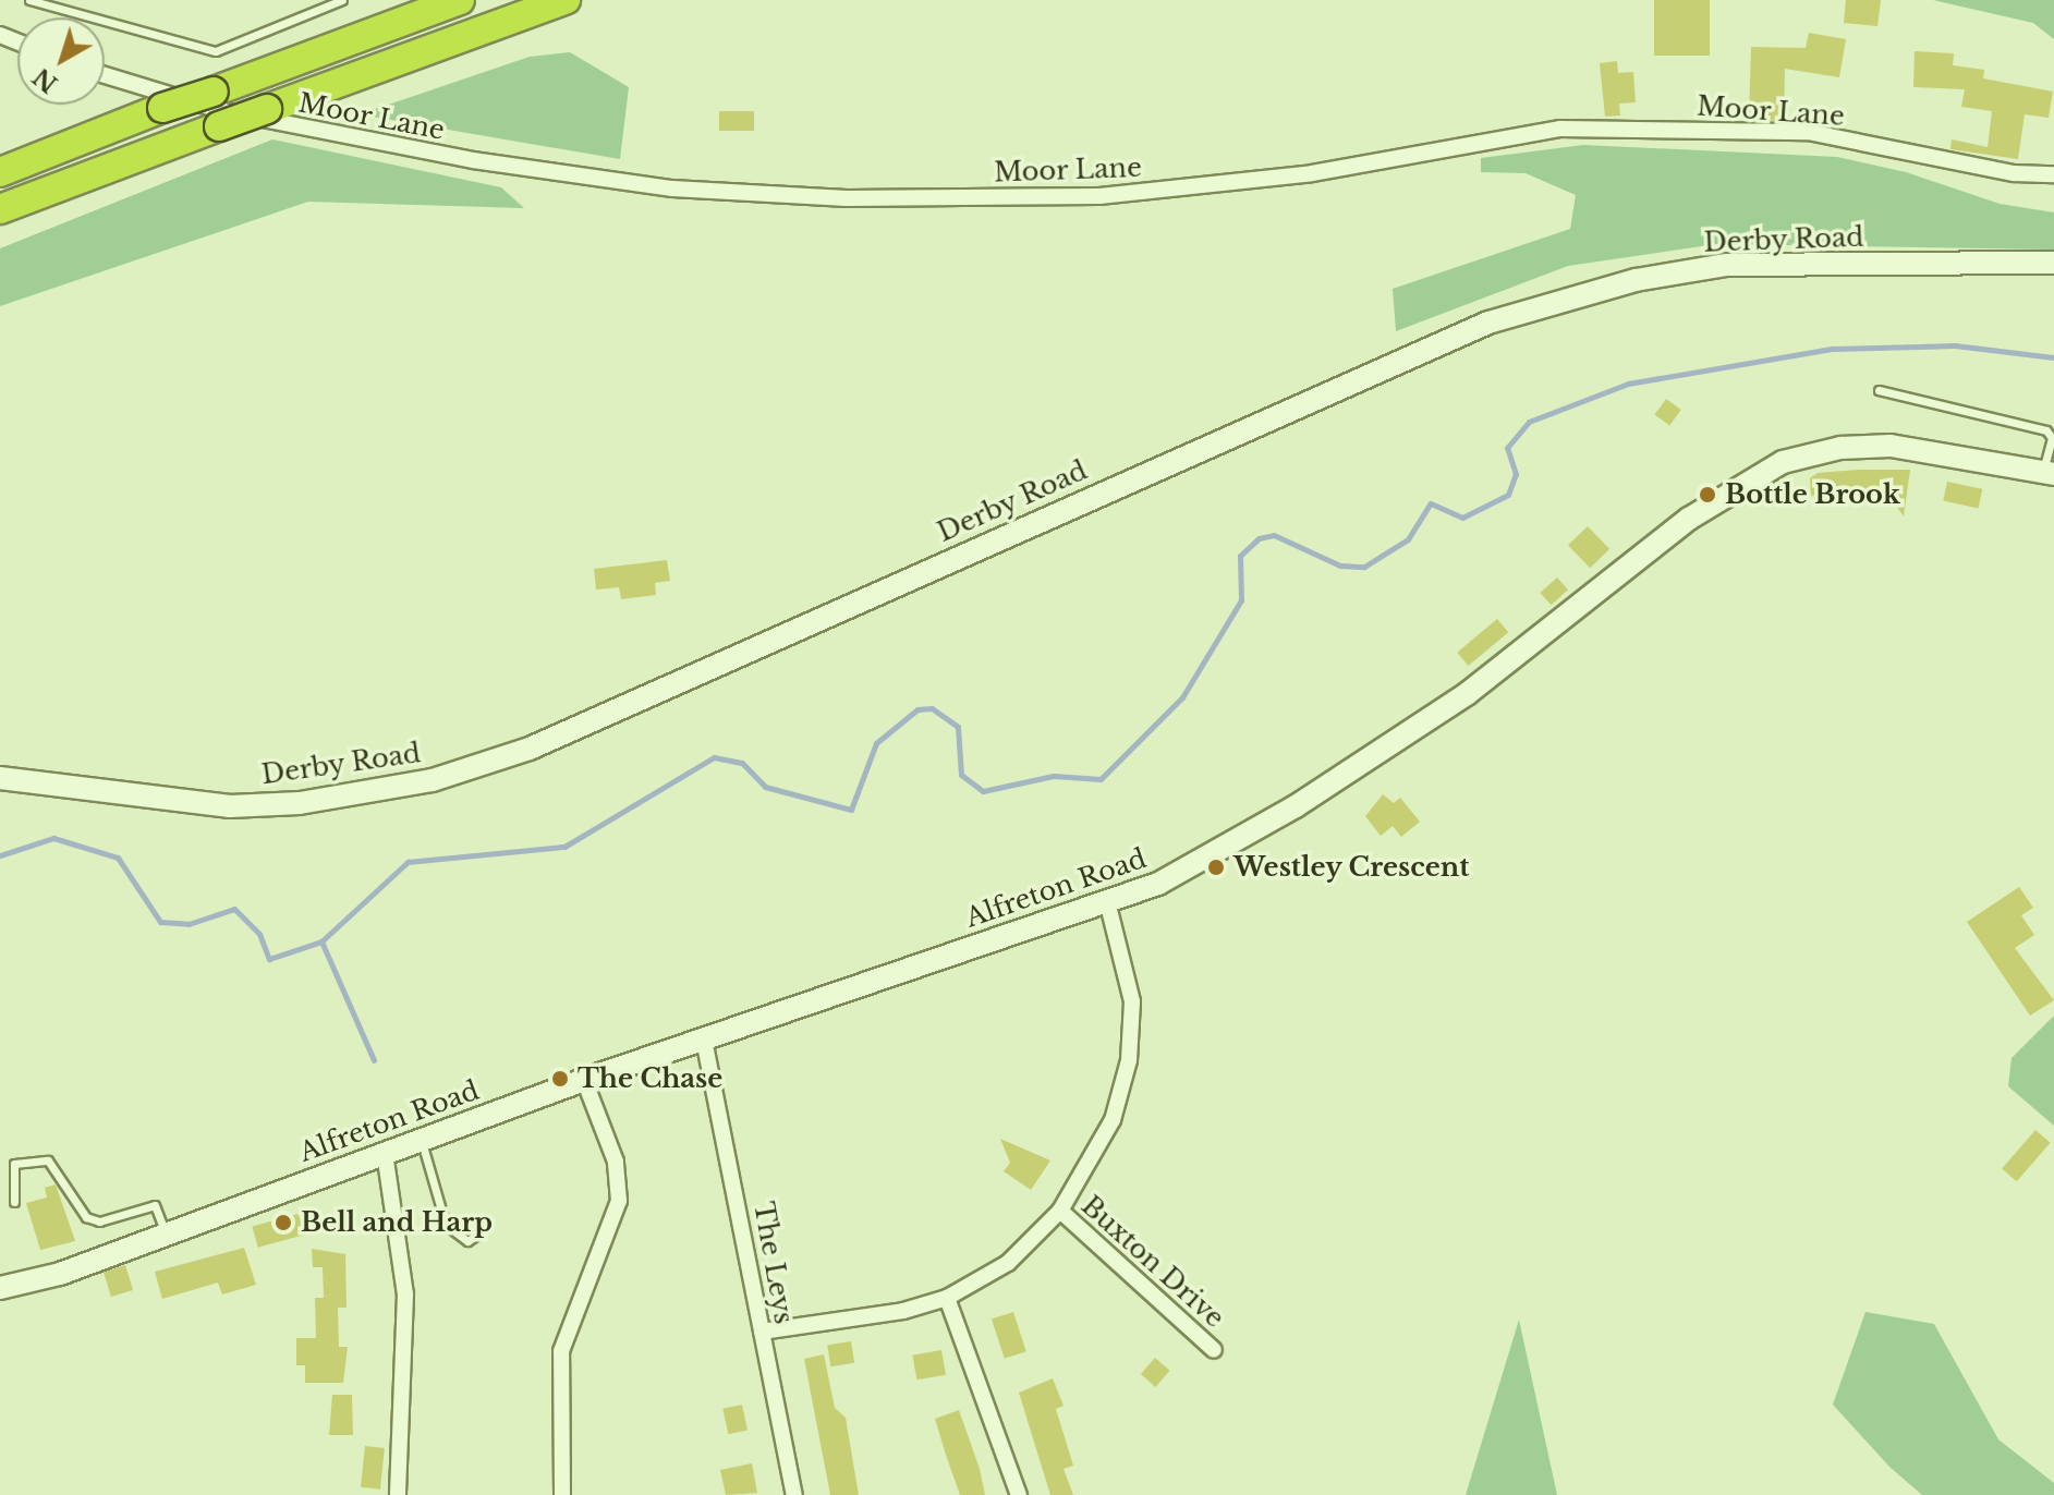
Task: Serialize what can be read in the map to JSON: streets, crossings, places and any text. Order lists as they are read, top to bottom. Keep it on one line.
{"streets":{"street":["Moor Lane","Derby Road","Alfreton Road","Buxton Drive","The Leys"]},"crossings":[["Alfreton Road","The Leys"]],"places":["Bottle Brook","Westley Crescent","The Chase","Bell and Harp"],"north":"bottom left"}
